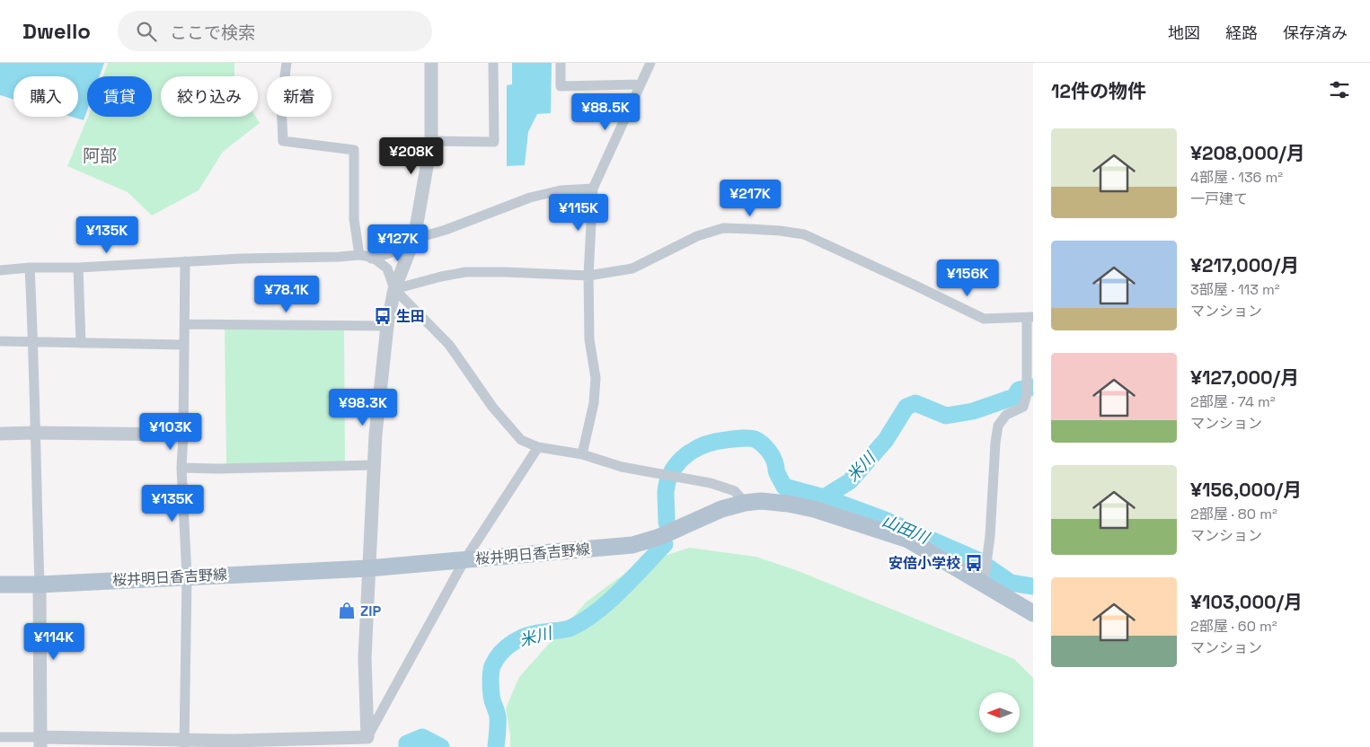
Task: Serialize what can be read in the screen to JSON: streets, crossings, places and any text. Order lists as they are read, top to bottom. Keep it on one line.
{"streets":{"main road":["桜井明日香吉野線"]},"districts":["阿部"],"water":["米川","山田川"],"places":{"bus stop":["生田","安倍小学校"],"shop":["ZIP"]},"north":"left","page":{"header":"Dwello","search":"ここで検索","nav":["地図","経路","保存済み"],"heading":"12件の物件","chip":["購入","賃貸","絞り込み","新着"],"price":["¥88.5K","¥208K","¥217K","¥115K","¥135K","¥127K","¥156K","¥78.1K","¥98.3K","¥103K","¥135K","¥114K"],"list":[{"name":"¥208,000/月","note":"4部屋 · 136 m² · 一戸建て"},{"name":"¥217,000/月","note":"3部屋 · 113 m² · マンション"},{"name":"¥127,000/月","note":"2部屋 · 74 m² · マンション"},{"name":"¥156,000/月","note":"2部屋 · 80 m² · マンション"},{"name":"¥103,000/月","note":"2部屋 · 60 m² · マンション"}]}}
